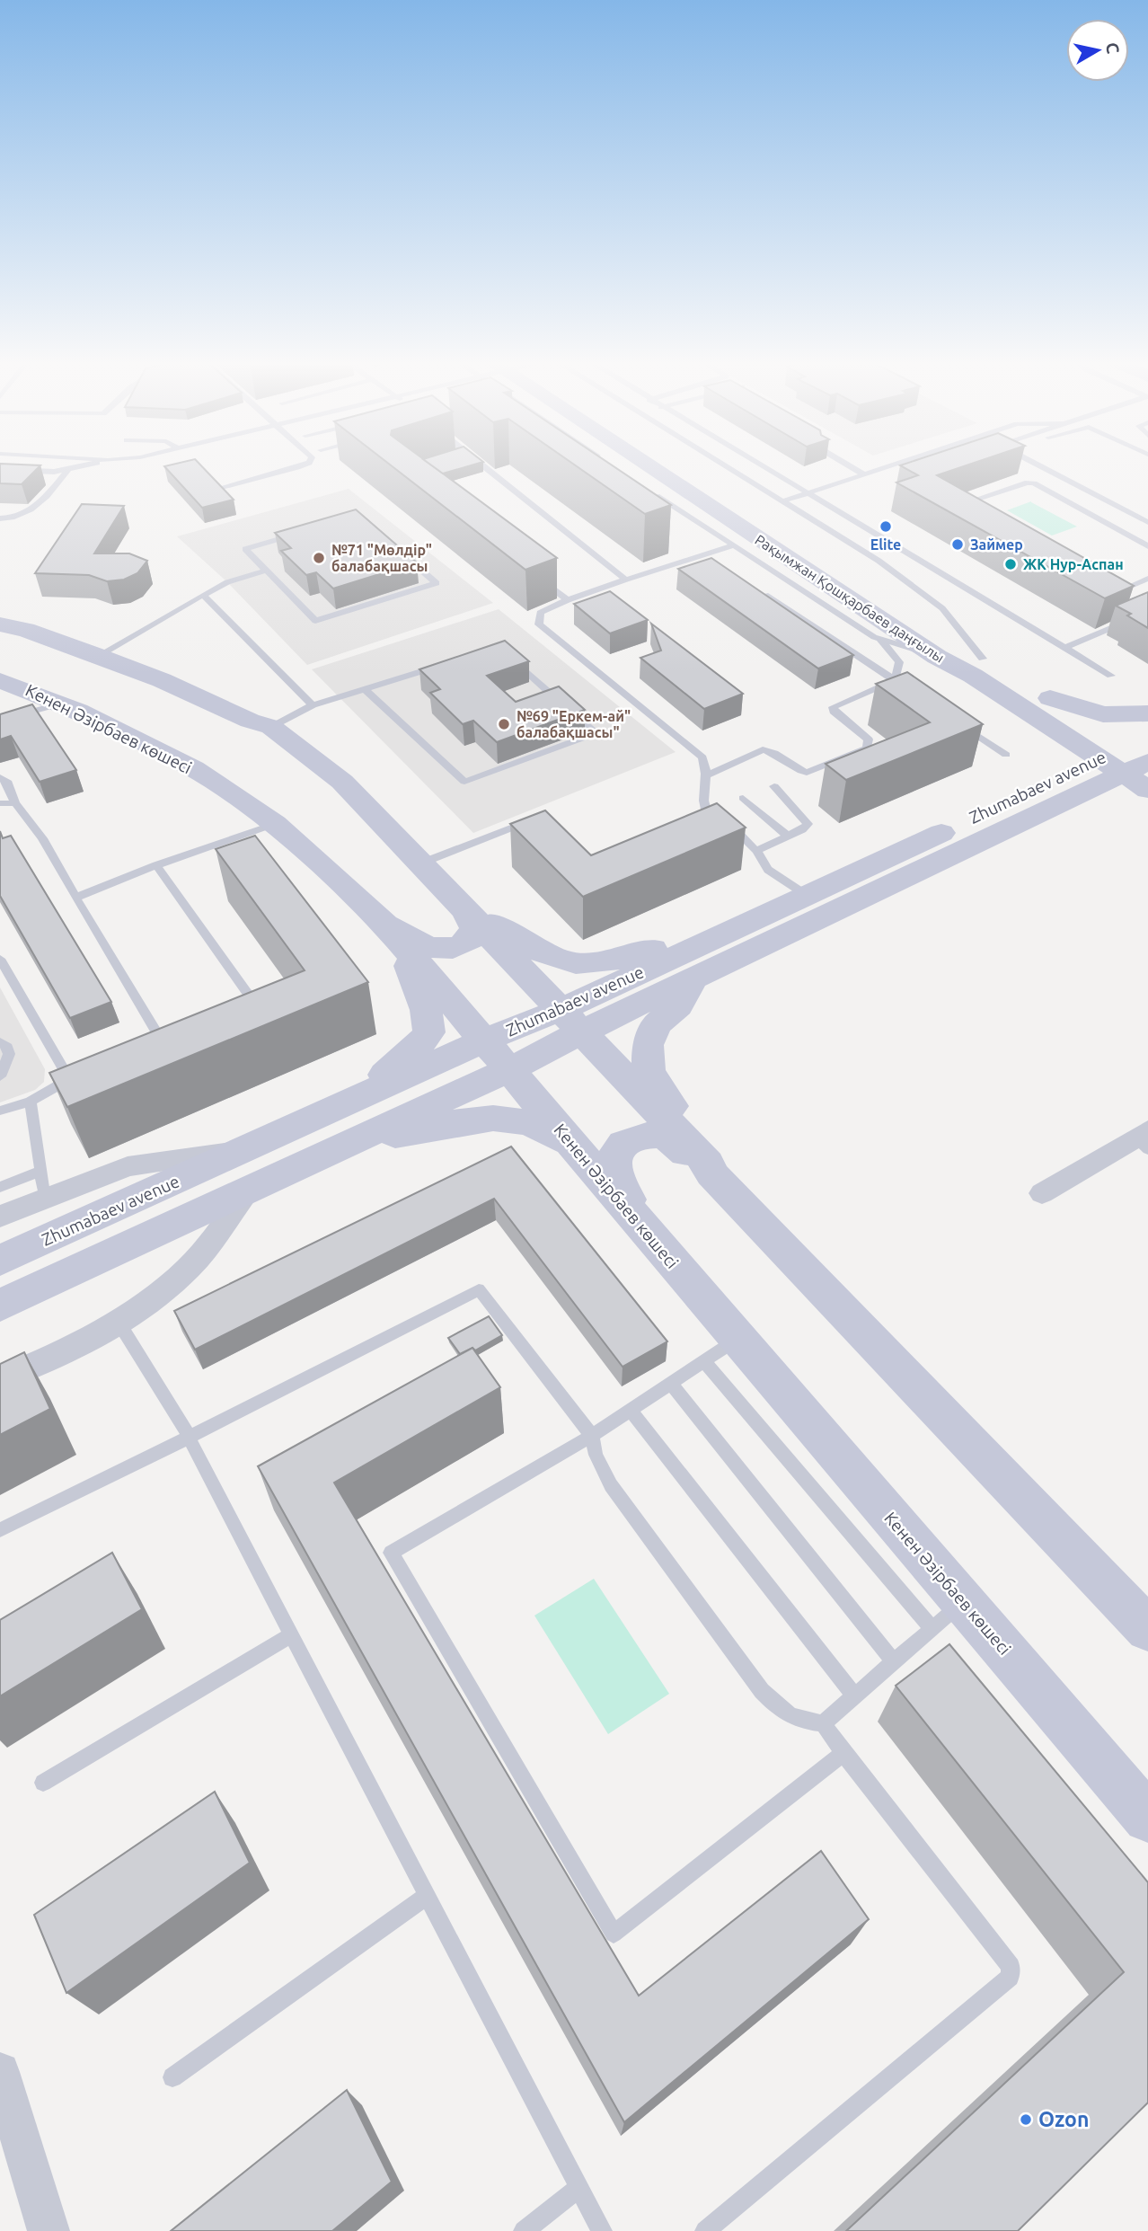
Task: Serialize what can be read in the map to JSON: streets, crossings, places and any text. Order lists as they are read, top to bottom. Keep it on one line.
{"streets":{"main road":["Рақымжан Қошқарбаев даңғылы","Кенен Әзірбаев көшесі","Zhumabaev avenue"]},"crossings":[["Рақымжан Қошқарбаев даңғылы","Zhumabaev avenue"],["Кенен Әзірбаев көшесі","Zhumabaev avenue"]],"places":["Elite","Займер","№71 \"Мөлдір\" балабақшасы","ЖК Нур-Аспан","№69 \"Еркем-ай\" балабақшасы\"","Ozon"],"north":"right"}
